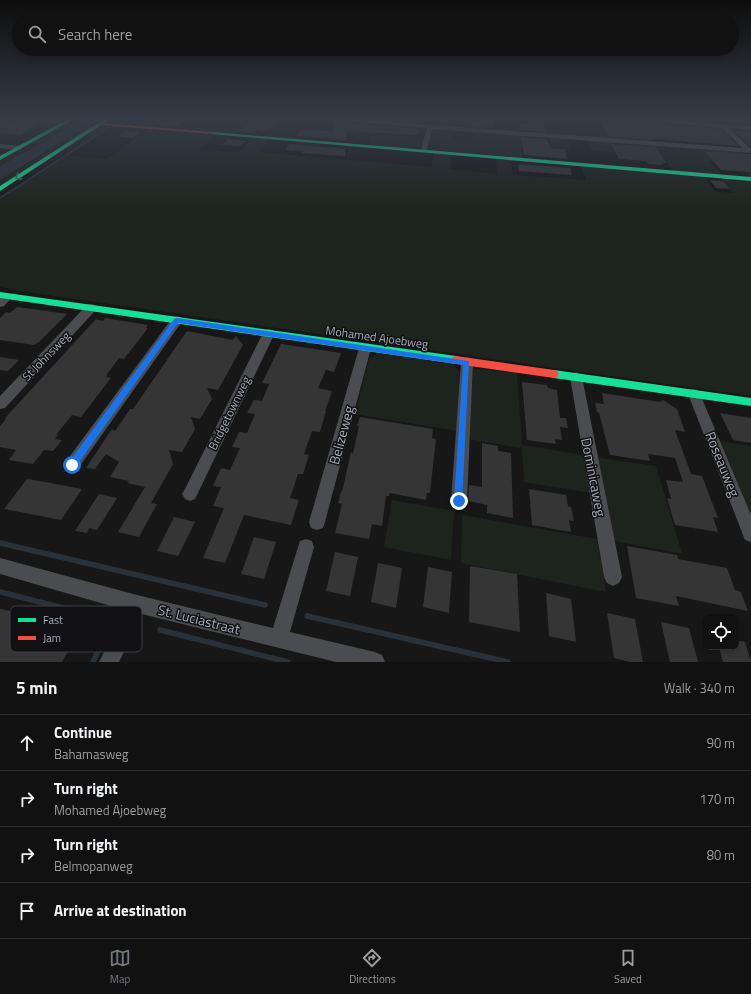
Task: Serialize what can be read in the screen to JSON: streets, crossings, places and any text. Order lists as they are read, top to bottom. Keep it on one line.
{"streets":{"street":["Mohamed Ajoebweg","St Johnsweg","Bridgetownweg","Belizeweg","Roseauweg","Dominicaweg","St. Luciastraat"]},"crossings":[["Mohamed Ajoebweg","St Johnsweg"],["Mohamed Ajoebweg","Bridgetownweg"],["Mohamed Ajoebweg","Belizeweg"],["Mohamed Ajoebweg","Roseauweg"],["Mohamed Ajoebweg","Dominicaweg"]],"legend":["Fast","Jam"],"page":{"search":"Search here","heading":["5 min","Walk · 340 m"],"list":[["Continue","Bahamasweg","90 m"],["Turn right","Mohamed Ajoebweg","170 m"],["Turn right","Belmopanweg","80 m"],"Arrive at destination"],"nav":["Map","Directions","Saved"]}}
